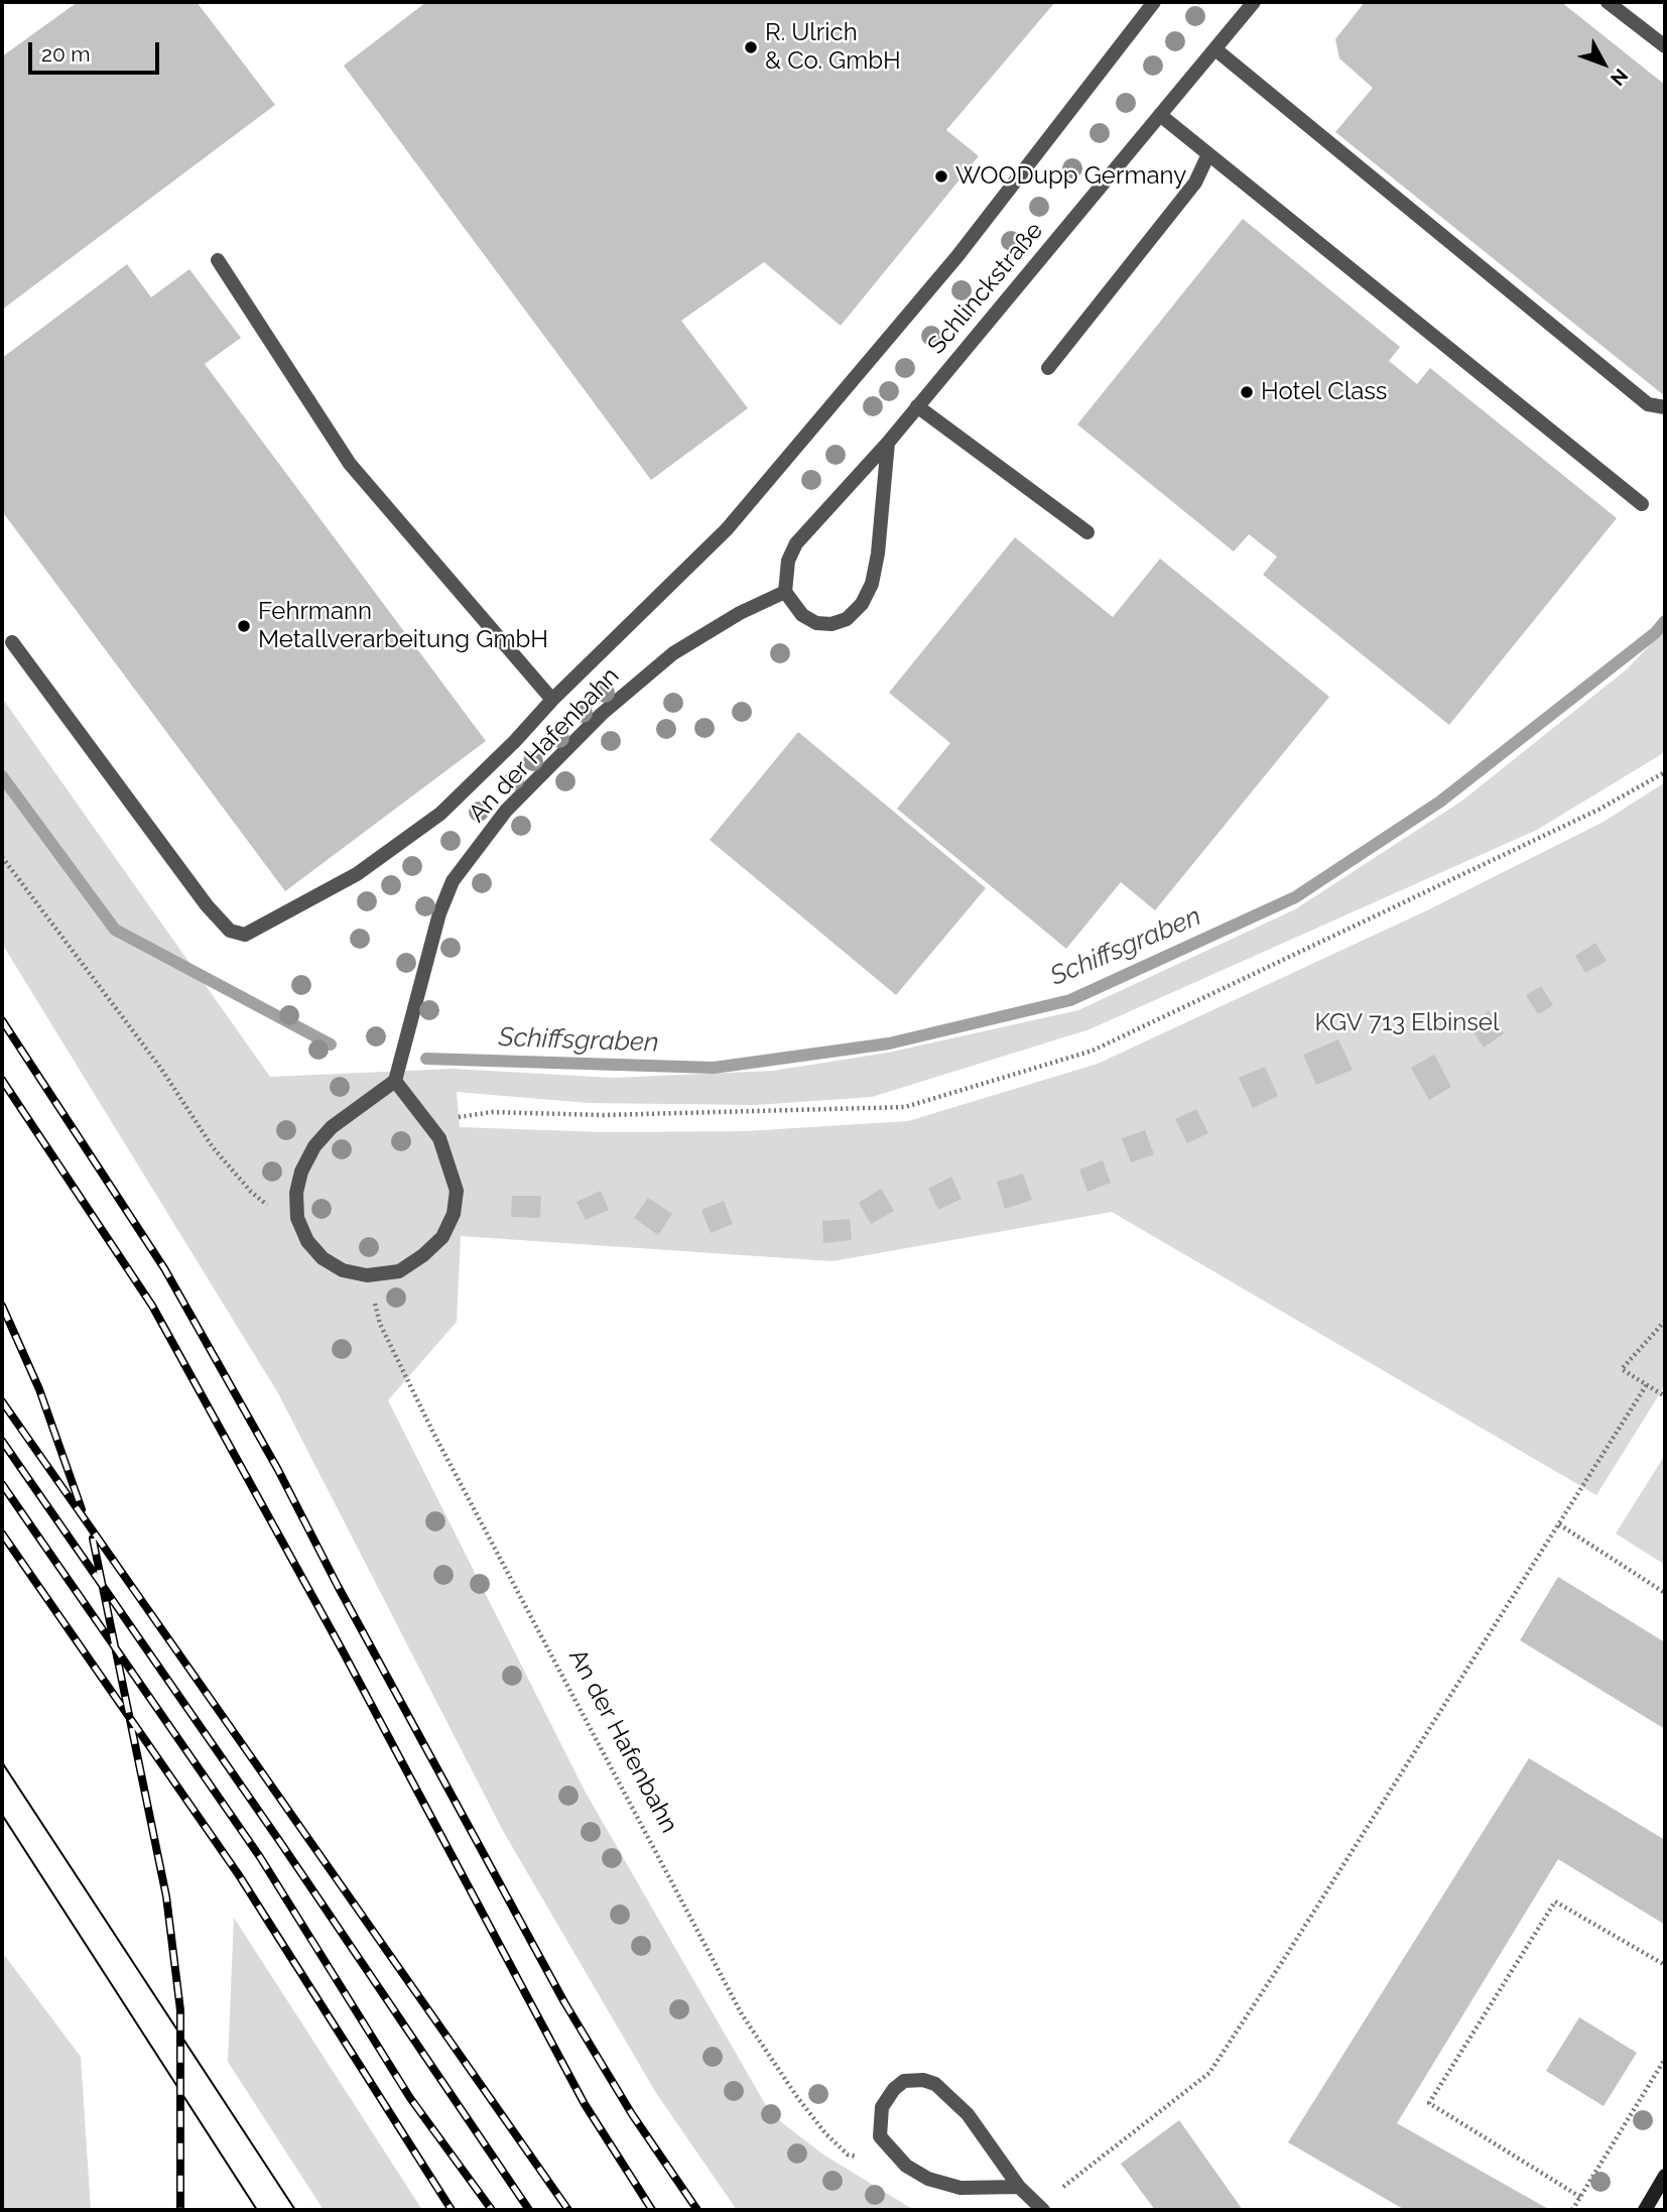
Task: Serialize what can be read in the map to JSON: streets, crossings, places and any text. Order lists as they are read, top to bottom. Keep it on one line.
{"streets":{"street":["Schlinckstraße","An der Hafenbahn"]},"crossings":[["Schlinckstraße","An der Hafenbahn"]],"water":["Schiffsgraben"],"parks":["KGV 713 Elbinsel"],"places":["R. Ulrich & Co. GmbH","WOODupp Germany","Hotel Class","Fehrmann Metallverarbeitung GmbH"],"scale_bar":"20 m","north":"bottom right"}
